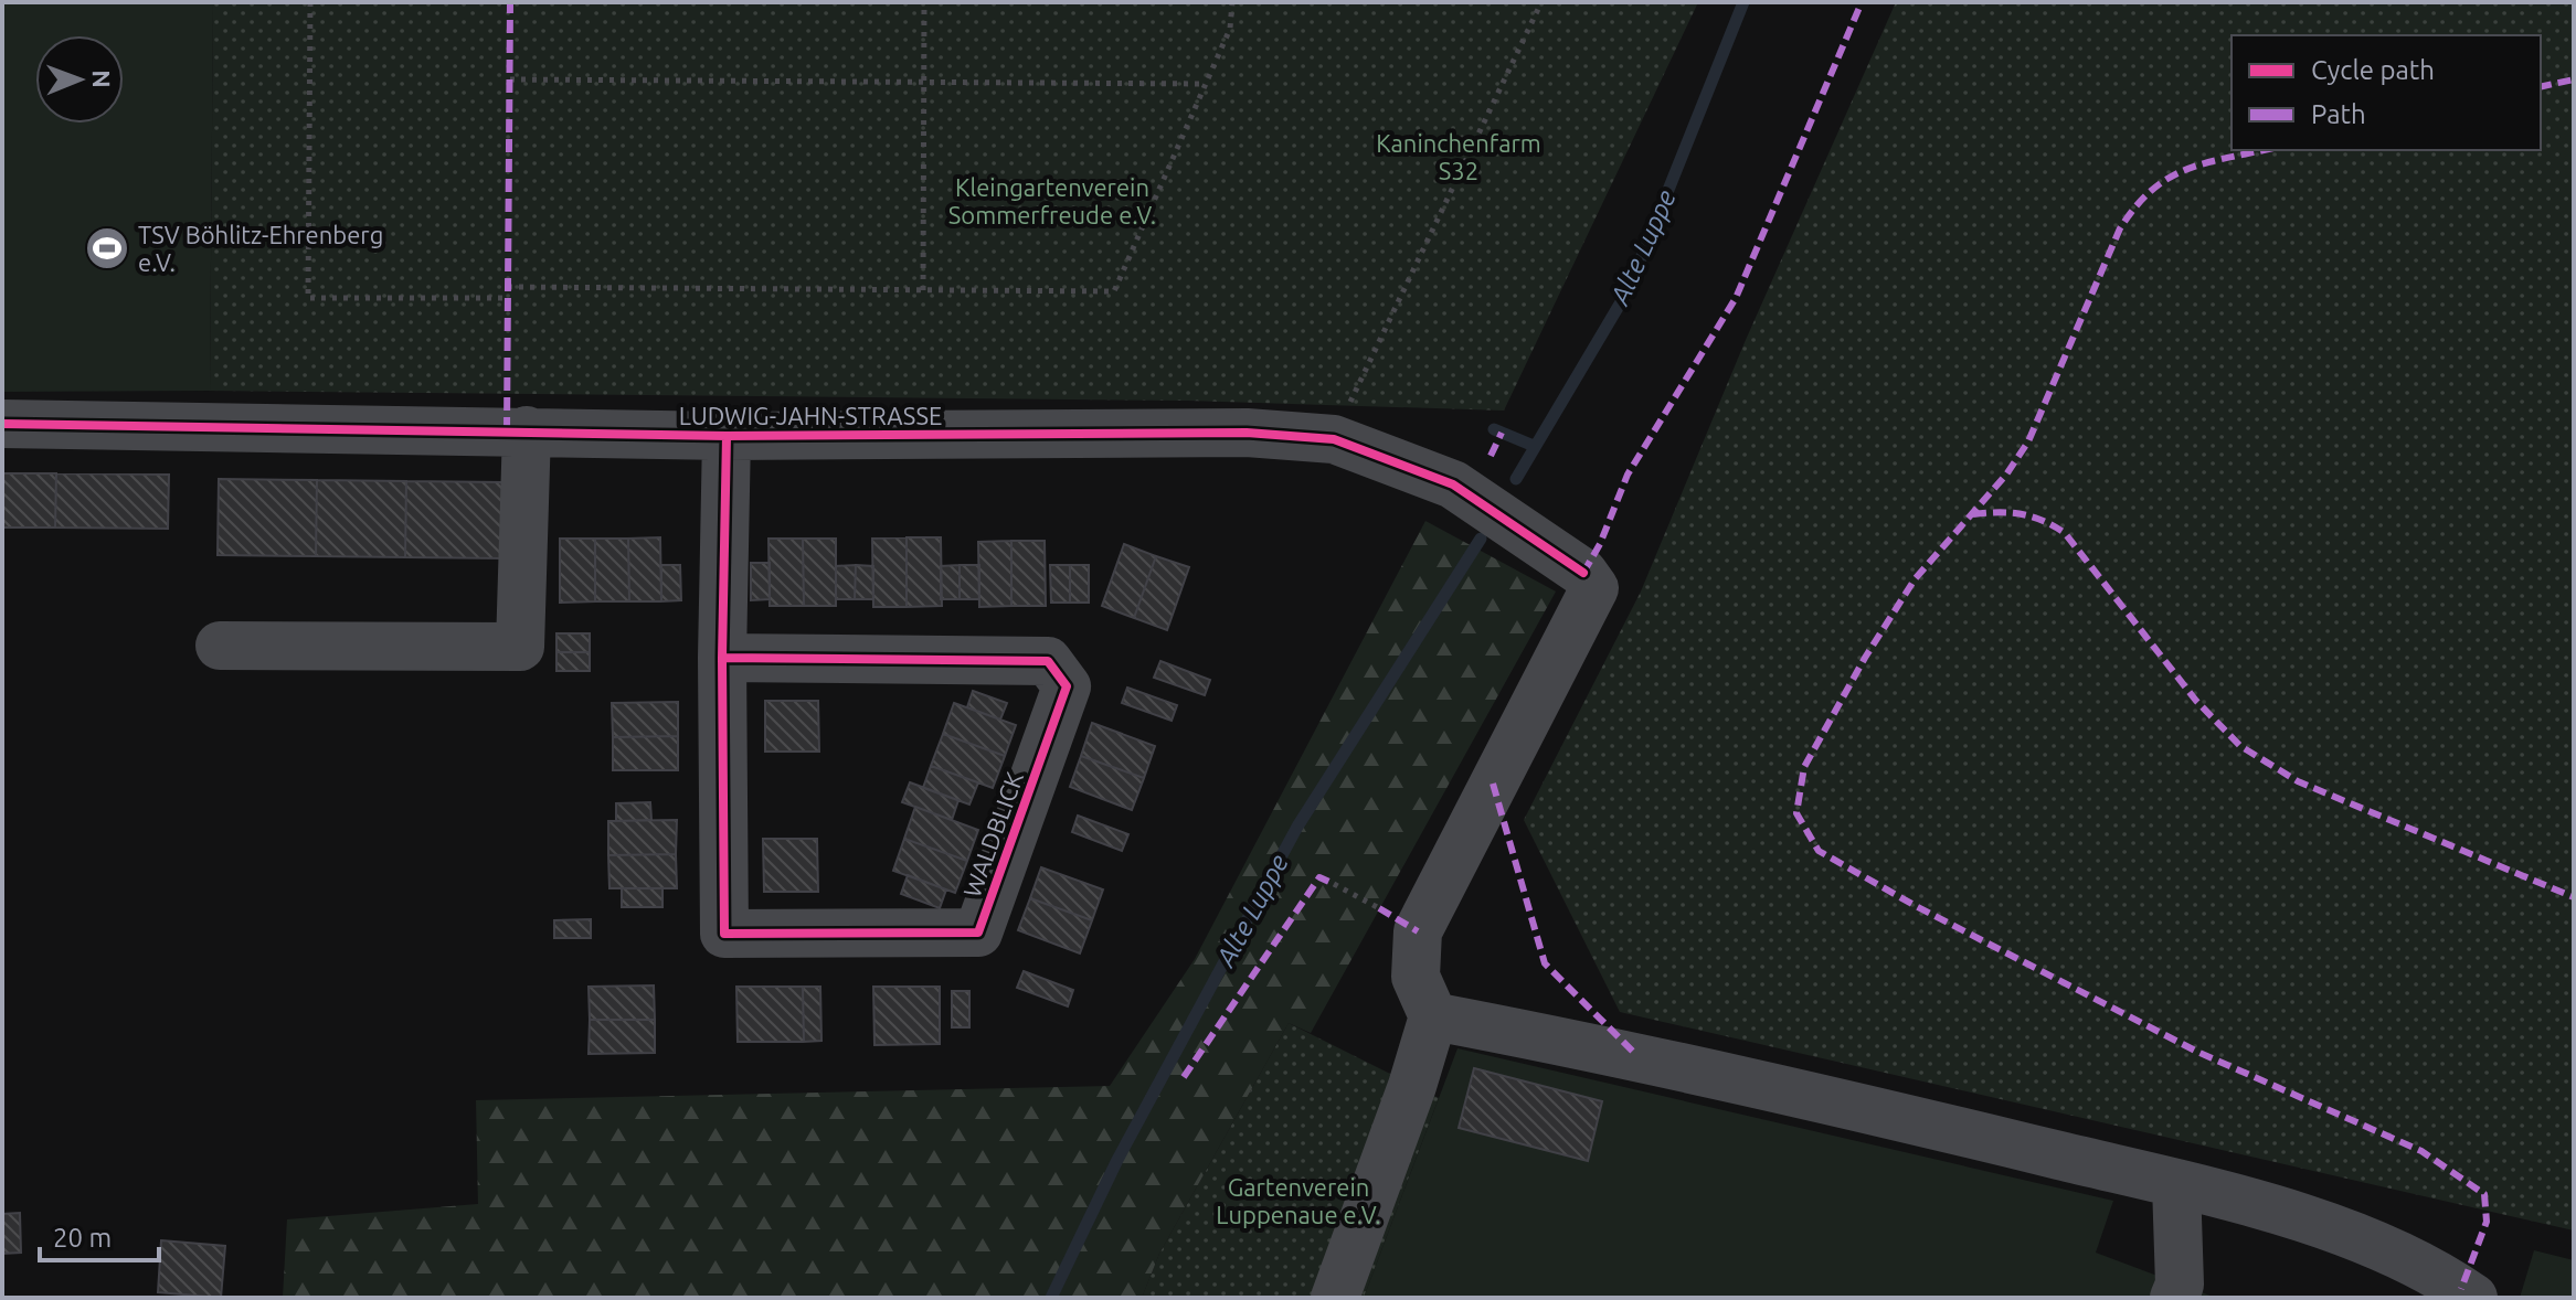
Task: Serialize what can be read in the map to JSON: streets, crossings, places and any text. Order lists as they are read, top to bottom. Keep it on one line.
{"streets":{"street":["LUDWIG-JAHN-STRASSE","WALDBLICK"]},"crossings":[["LUDWIG-JAHN-STRASSE","WALDBLICK"]],"water":["Alte Luppe"],"parks":["Kaninchenfarm S32","Kleingartenverein Sommerfreude e.V.","Gartenverein Luppenaue e.V."],"places":{"sports":["TSV Böhlitz-Ehrenberg e.V."]},"legend":["Cycle path","Path"],"scale_bar":"20 m","north":"right"}
